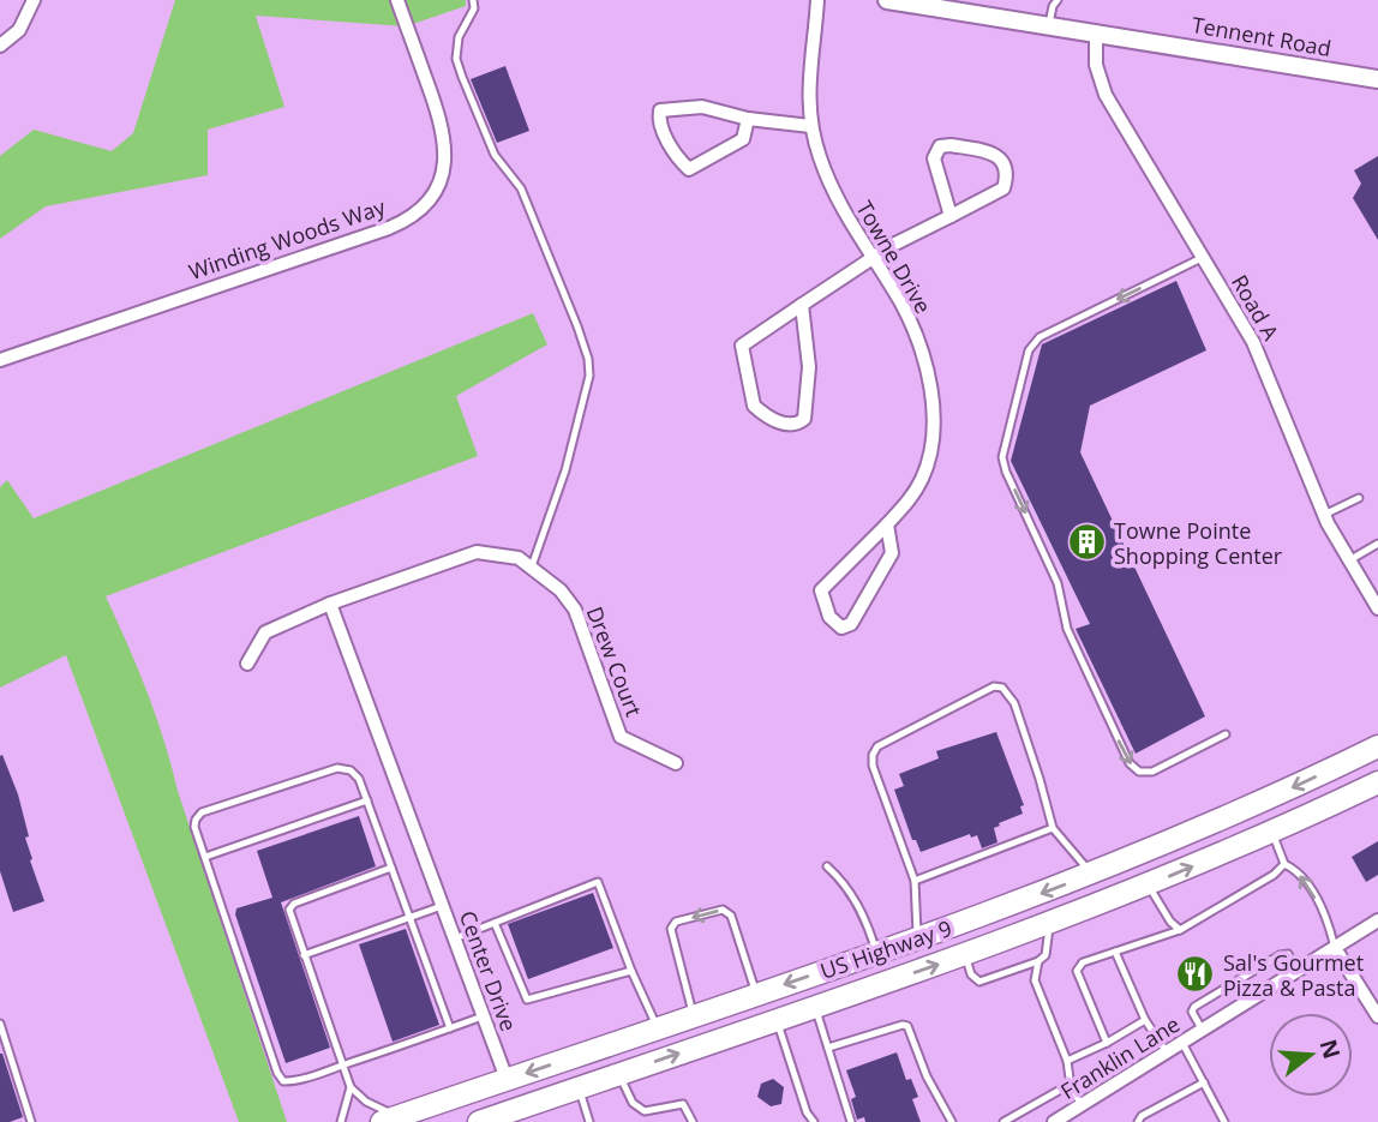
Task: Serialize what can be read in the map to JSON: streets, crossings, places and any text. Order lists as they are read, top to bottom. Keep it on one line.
{"streets":{"highway":["US Highway 9"],"street":["Tennent Road","Winding Woods Way","Towne Drive","Road A","Drew Court","Center Drive","Franklin Lane"]},"crossings":[["Tennent Road","Road A"],["Drew Court","Center Drive"],["US Highway 9","Center Drive"]],"places":{"building":["Towne Pointe Shopping Center"],"restaurant":["Sal's Gourmet Pizza & Pasta"]},"north":"right"}
